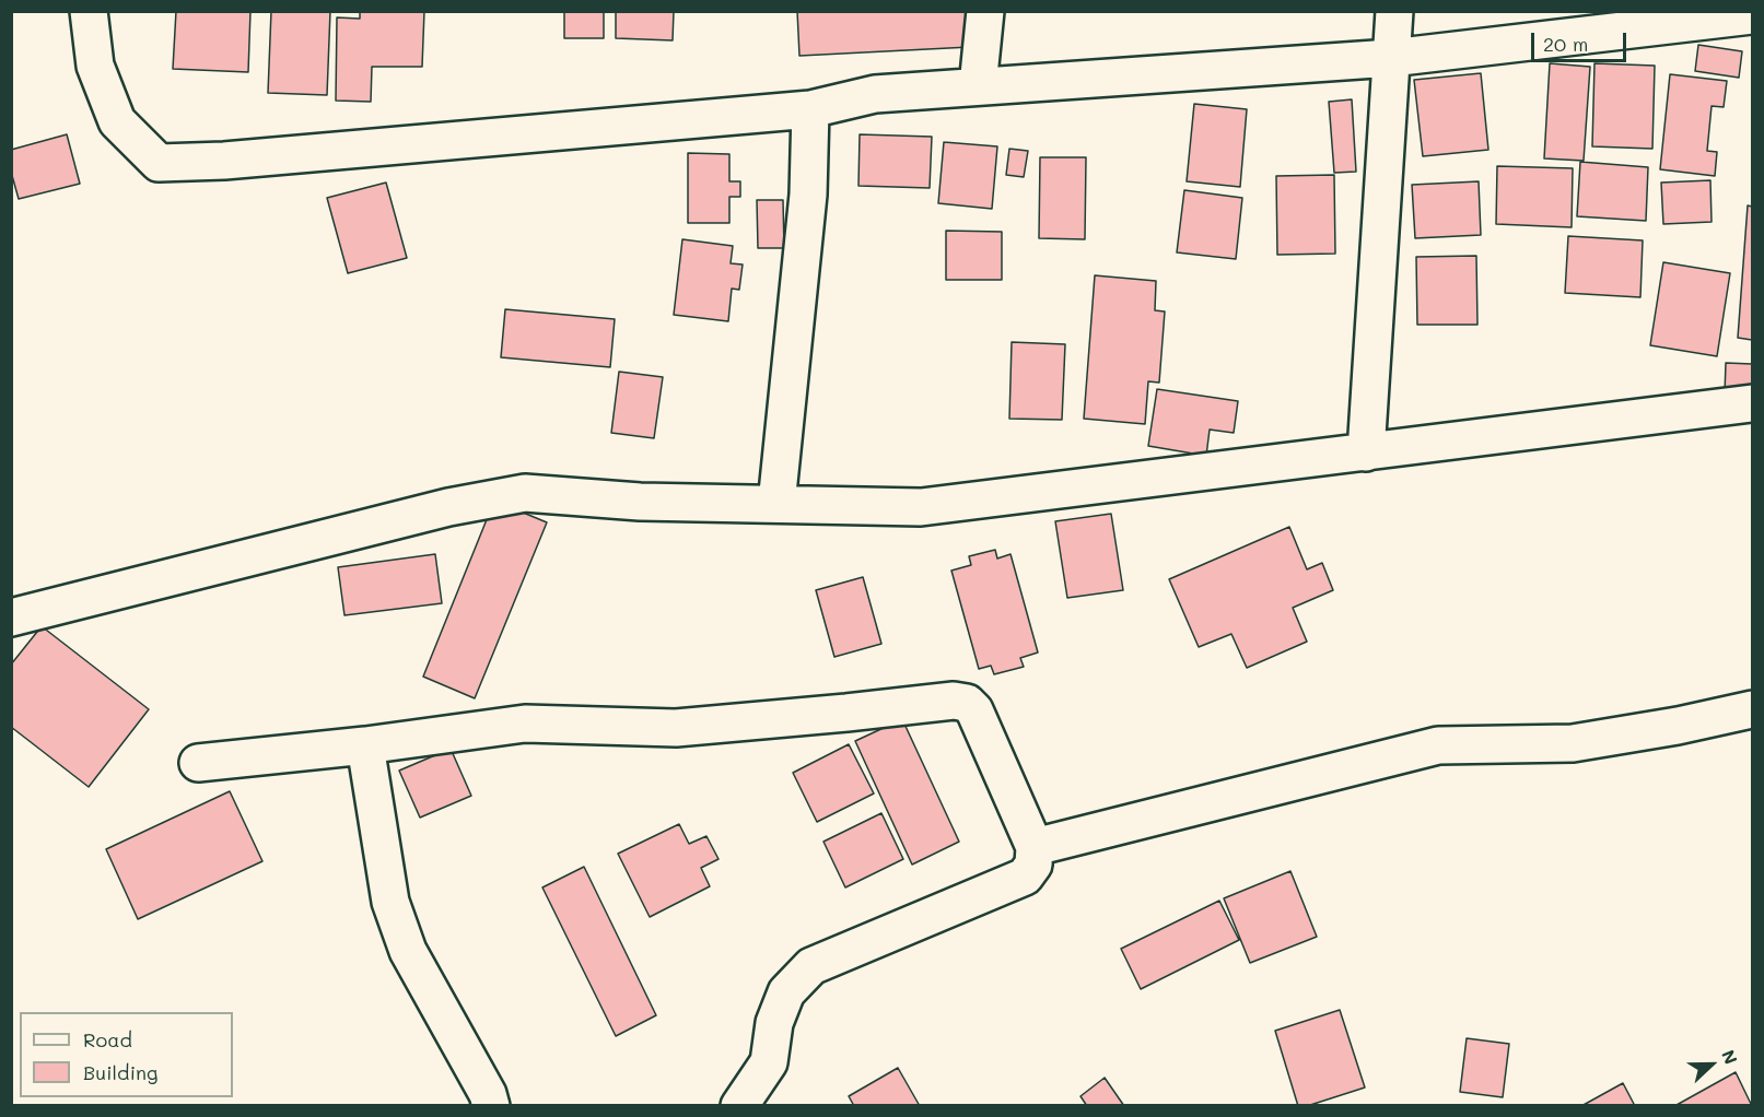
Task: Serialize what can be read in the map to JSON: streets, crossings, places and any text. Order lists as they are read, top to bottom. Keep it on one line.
{"legend":["Road","Building"],"scale_bar":"20 m","north":"right"}
